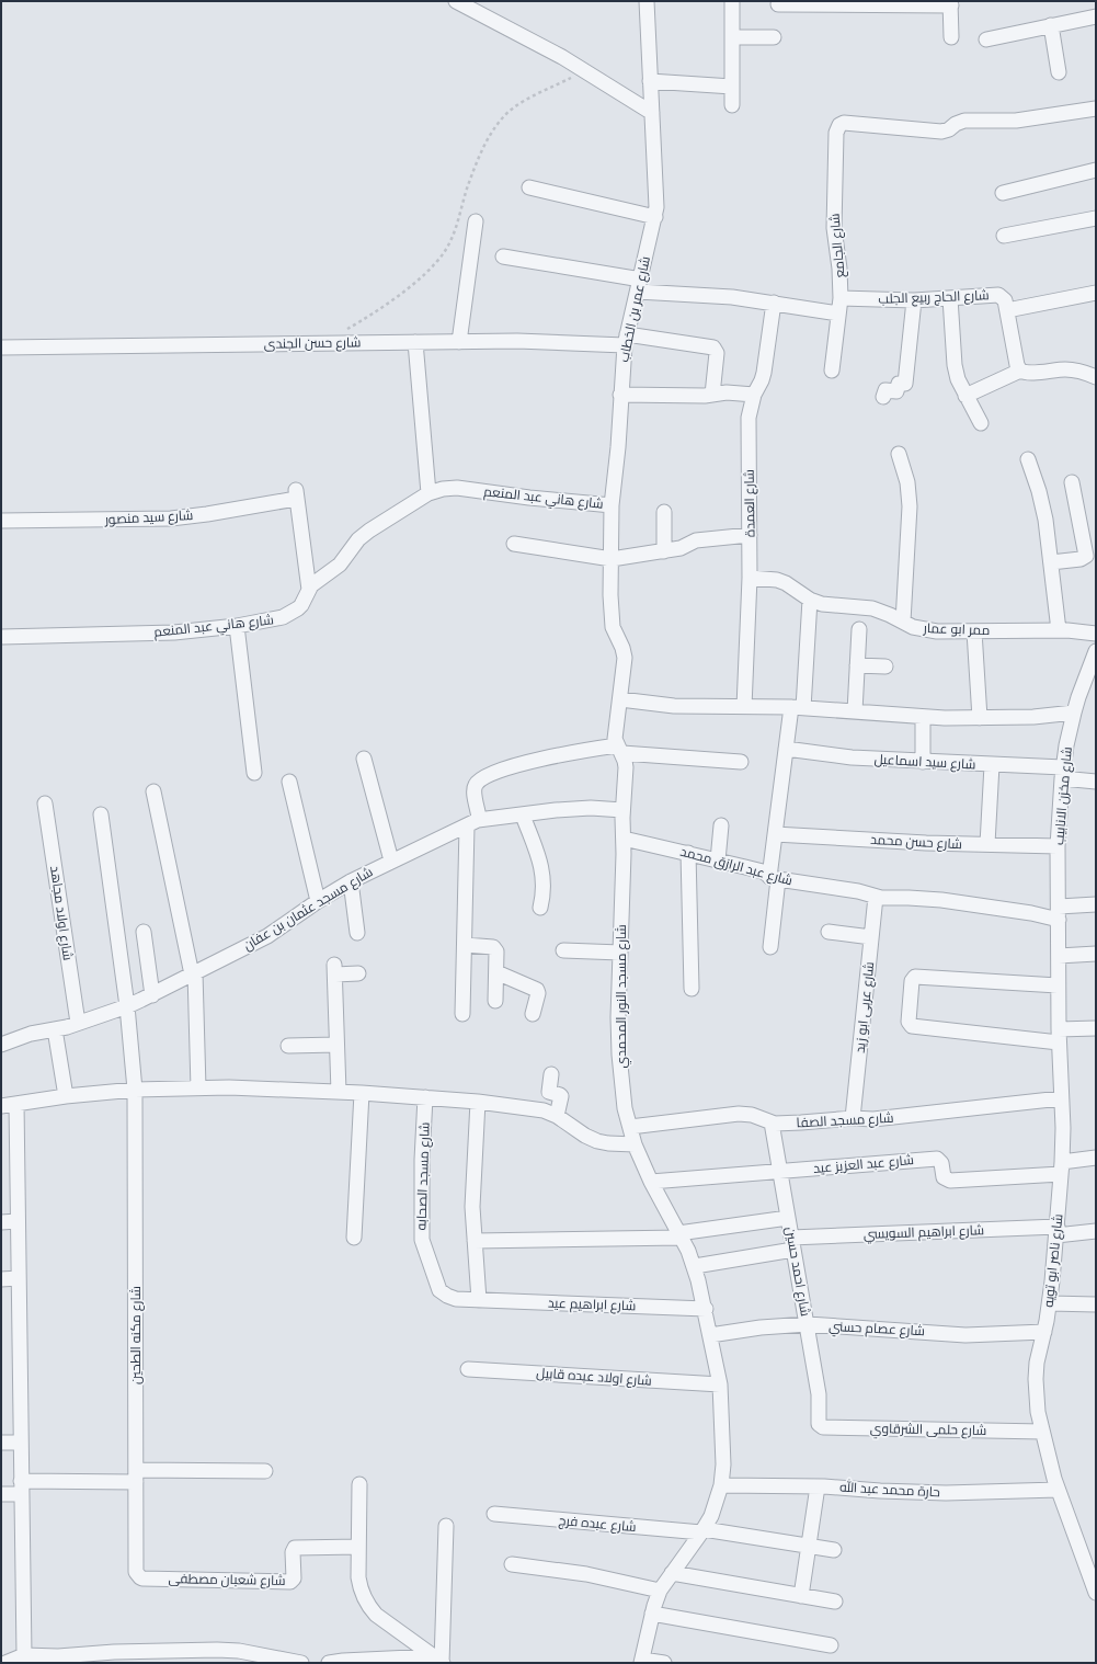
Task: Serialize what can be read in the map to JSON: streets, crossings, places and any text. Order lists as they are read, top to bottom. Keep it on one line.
{"streets":{"street":["شارع الجامع","شارع الحاج ربيع الجلب","شارع عمر بن الخطاب","شارع حسن الجندى","شارع هاني عبد المنعم","شارع العمدة","شارع سيد منصور","ممر ابو عمار","شارع سيد اسماعيل","شارع مخزن الانابيب","شارع حسن محمد","شارع عبد الرازق محمد","شارع مسجد عثمان بن عفان","شارع اولاد مجاهد","شارع مسجد النور المحمدي","شارع عربى ابو زيد","شارع مسجد الصفا","شارع عبد العزيز عيد","شارع مسجد الصحابه","شارع ابراهيم السويسي","شارع ناصر ابو تويه","شارع احمد حسين","شارع ابراهيم عيد","شارع عصام حسني","شارع مكنه الطحين","شارع اولاد عبده قابيل","شارع حلمى الشرقاوي","حارة محمد عبد الله","شارع عبده فرج","شارع شعبان مصطفى"]},"crossings":[["شارع الجامع","شارع الحاج ربيع الجلب"],["شارع عمر بن الخطاب","شارع حسن الجندى"],["شارع عمر بن الخطاب","شارع هاني عبد المنعم"],["شارع عمر بن الخطاب","شارع مسجد النور المحمدي"],["شارع هاني عبد المنعم","شارع سيد منصور"],["شارع العمدة","ممر ابو عمار"],["شارع سيد اسماعيل","شارع مخزن الانابيب"],["شارع مخزن الانابيب","شارع حسن محمد"],["شارع مخزن الانابيب","شارع عبد الرازق محمد"],["شارع مخزن الانابيب","شارع ناصر ابو تويه"],["شارع عبد الرازق محمد","شارع مسجد النور المحمدي"],["شارع عبد الرازق محمد","شارع عربى ابو زيد"],["شارع عبد الرازق محمد","شارع ناصر ابو تويه"],["شارع مسجد عثمان بن عفان","شارع اولاد مجاهد"],["شارع مسجد عثمان بن عفان","شارع مسجد النور المحمدي"],["شارع مسجد عثمان بن عفان","شارع مكنه الطحين"],["شارع مسجد النور المحمدي","شارع مسجد الصفا"],["شارع مسجد النور المحمدي","شارع عبد العزيز عيد"],["شارع مسجد النور المحمدي","شارع ابراهيم السويسي"],["شارع مسجد النور المحمدي","شارع ابراهيم عيد"],["شارع مسجد النور المحمدي","شارع عصام حسني"],["شارع مسجد النور المحمدي","شارع اولاد عبده قابيل"],["شارع مسجد النور المحمدي","حارة محمد عبد الله"],["شارع مسجد النور المحمدي","شارع عبده فرج"],["شارع عربى ابو زيد","شارع مسجد الصفا"],["شارع مسجد الصفا","شارع ناصر ابو تويه"],["شارع مسجد الصفا","شارع احمد حسين"],["شارع عبد العزيز عيد","شارع ناصر ابو تويه"],["شارع عبد العزيز عيد","شارع احمد حسين"],["شارع مسجد الصحابه","شارع ابراهيم عيد"],["شارع ابراهيم السويسي","شارع ناصر ابو تويه"],["شارع ابراهيم السويسي","شارع احمد حسين"],["شارع ناصر ابو تويه","شارع عصام حسني"],["شارع ناصر ابو تويه","شارع حلمى الشرقاوي"],["شارع ناصر ابو تويه","حارة محمد عبد الله"],["شارع احمد حسين","شارع عصام حسني"],["شارع احمد حسين","شارع حلمى الشرقاوي"],["شارع مكنه الطحين","شارع شعبان مصطفى"]]}
